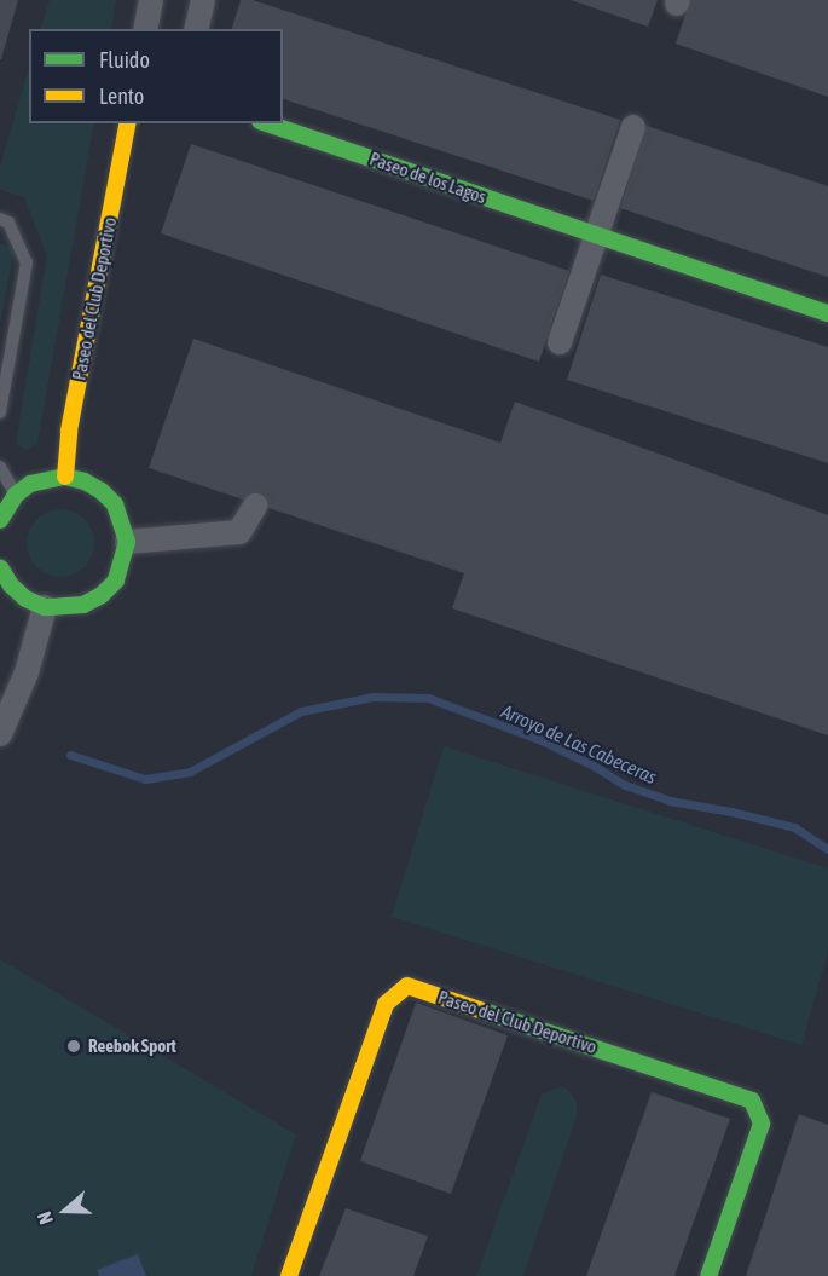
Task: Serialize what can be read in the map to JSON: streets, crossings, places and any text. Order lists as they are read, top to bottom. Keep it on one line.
{"streets":{"street":["Paseo de los Lagos","Paseo del Club Deportivo"]},"water":["Arroyo de Las Cabeceras"],"places":["Reebok Sport"],"legend":["Fluido","Lento"],"north":"left"}
